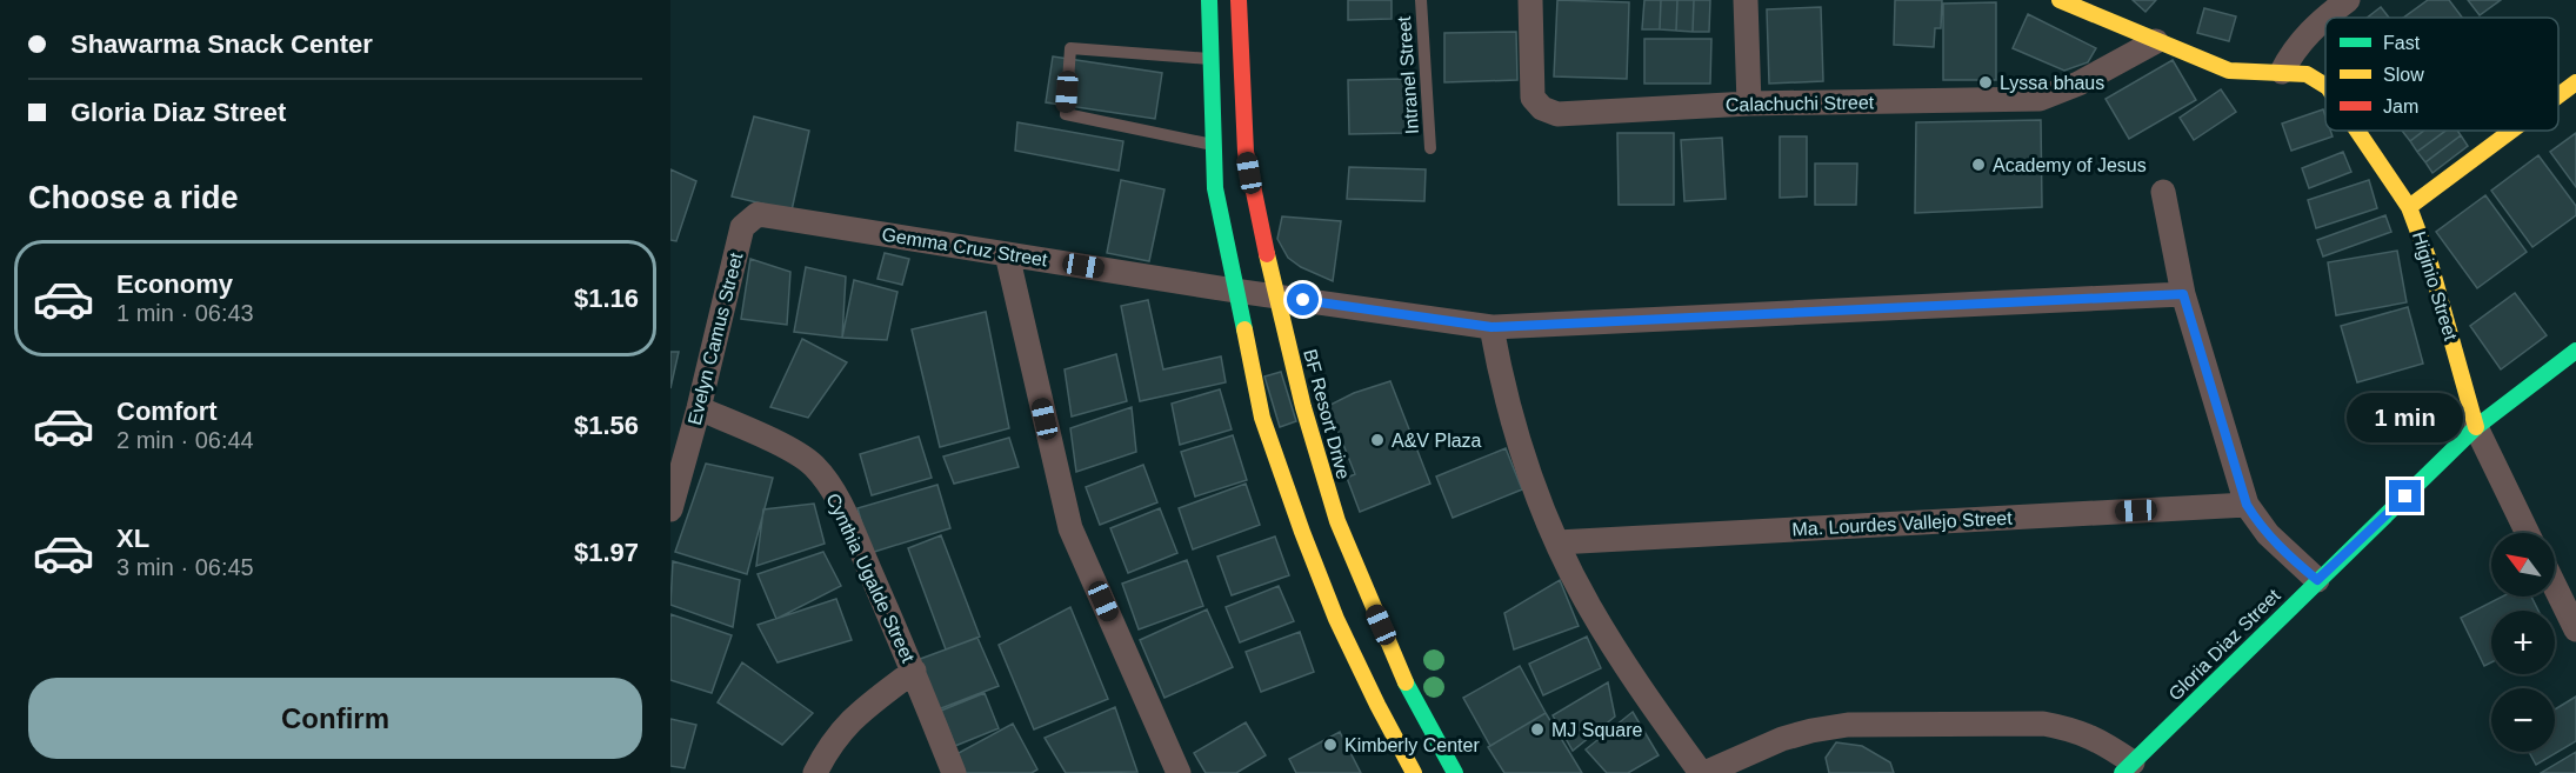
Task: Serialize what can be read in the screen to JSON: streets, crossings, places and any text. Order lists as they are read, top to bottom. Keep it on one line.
{"streets":{"main road":["Higinio Street","BF Resort Drive","Gloria Diaz Street"],"street":["Calachuchi Street","Gemma Cruz Street","Evelyn Camus Street","Ma. Lourdes Vallejo Street","Cynthia Ugalde Street"],"lane":["Intranel Street"]},"crossings":[["Calachuchi Street","Higinio Street"],["Gemma Cruz Street","Evelyn Camus Street"],["Gemma Cruz Street","BF Resort Drive"],["Higinio Street","Gloria Diaz Street"],["Evelyn Camus Street","Cynthia Ugalde Street"]],"places":["Lyssa bhaus","Academy of Jesus","A&V Plaza","MJ Square","Kimberly Center"],"legend":["Fast","Slow","Jam"],"north":"top left","page":{"banner":["Shawarma Snack Center","Gloria Diaz Street"],"heading":"Choose a ride","list":[{"name":"Economy","note":"1 min · 06:43","value":"$1.16"},{"name":"Comfort","note":"2 min · 06:44","value":"$1.56"},{"name":"XL","note":"3 min · 06:45","value":"$1.97"}],"bubble":"1 min","map_buttons":["+","−"],"buttons":"Confirm"}}
